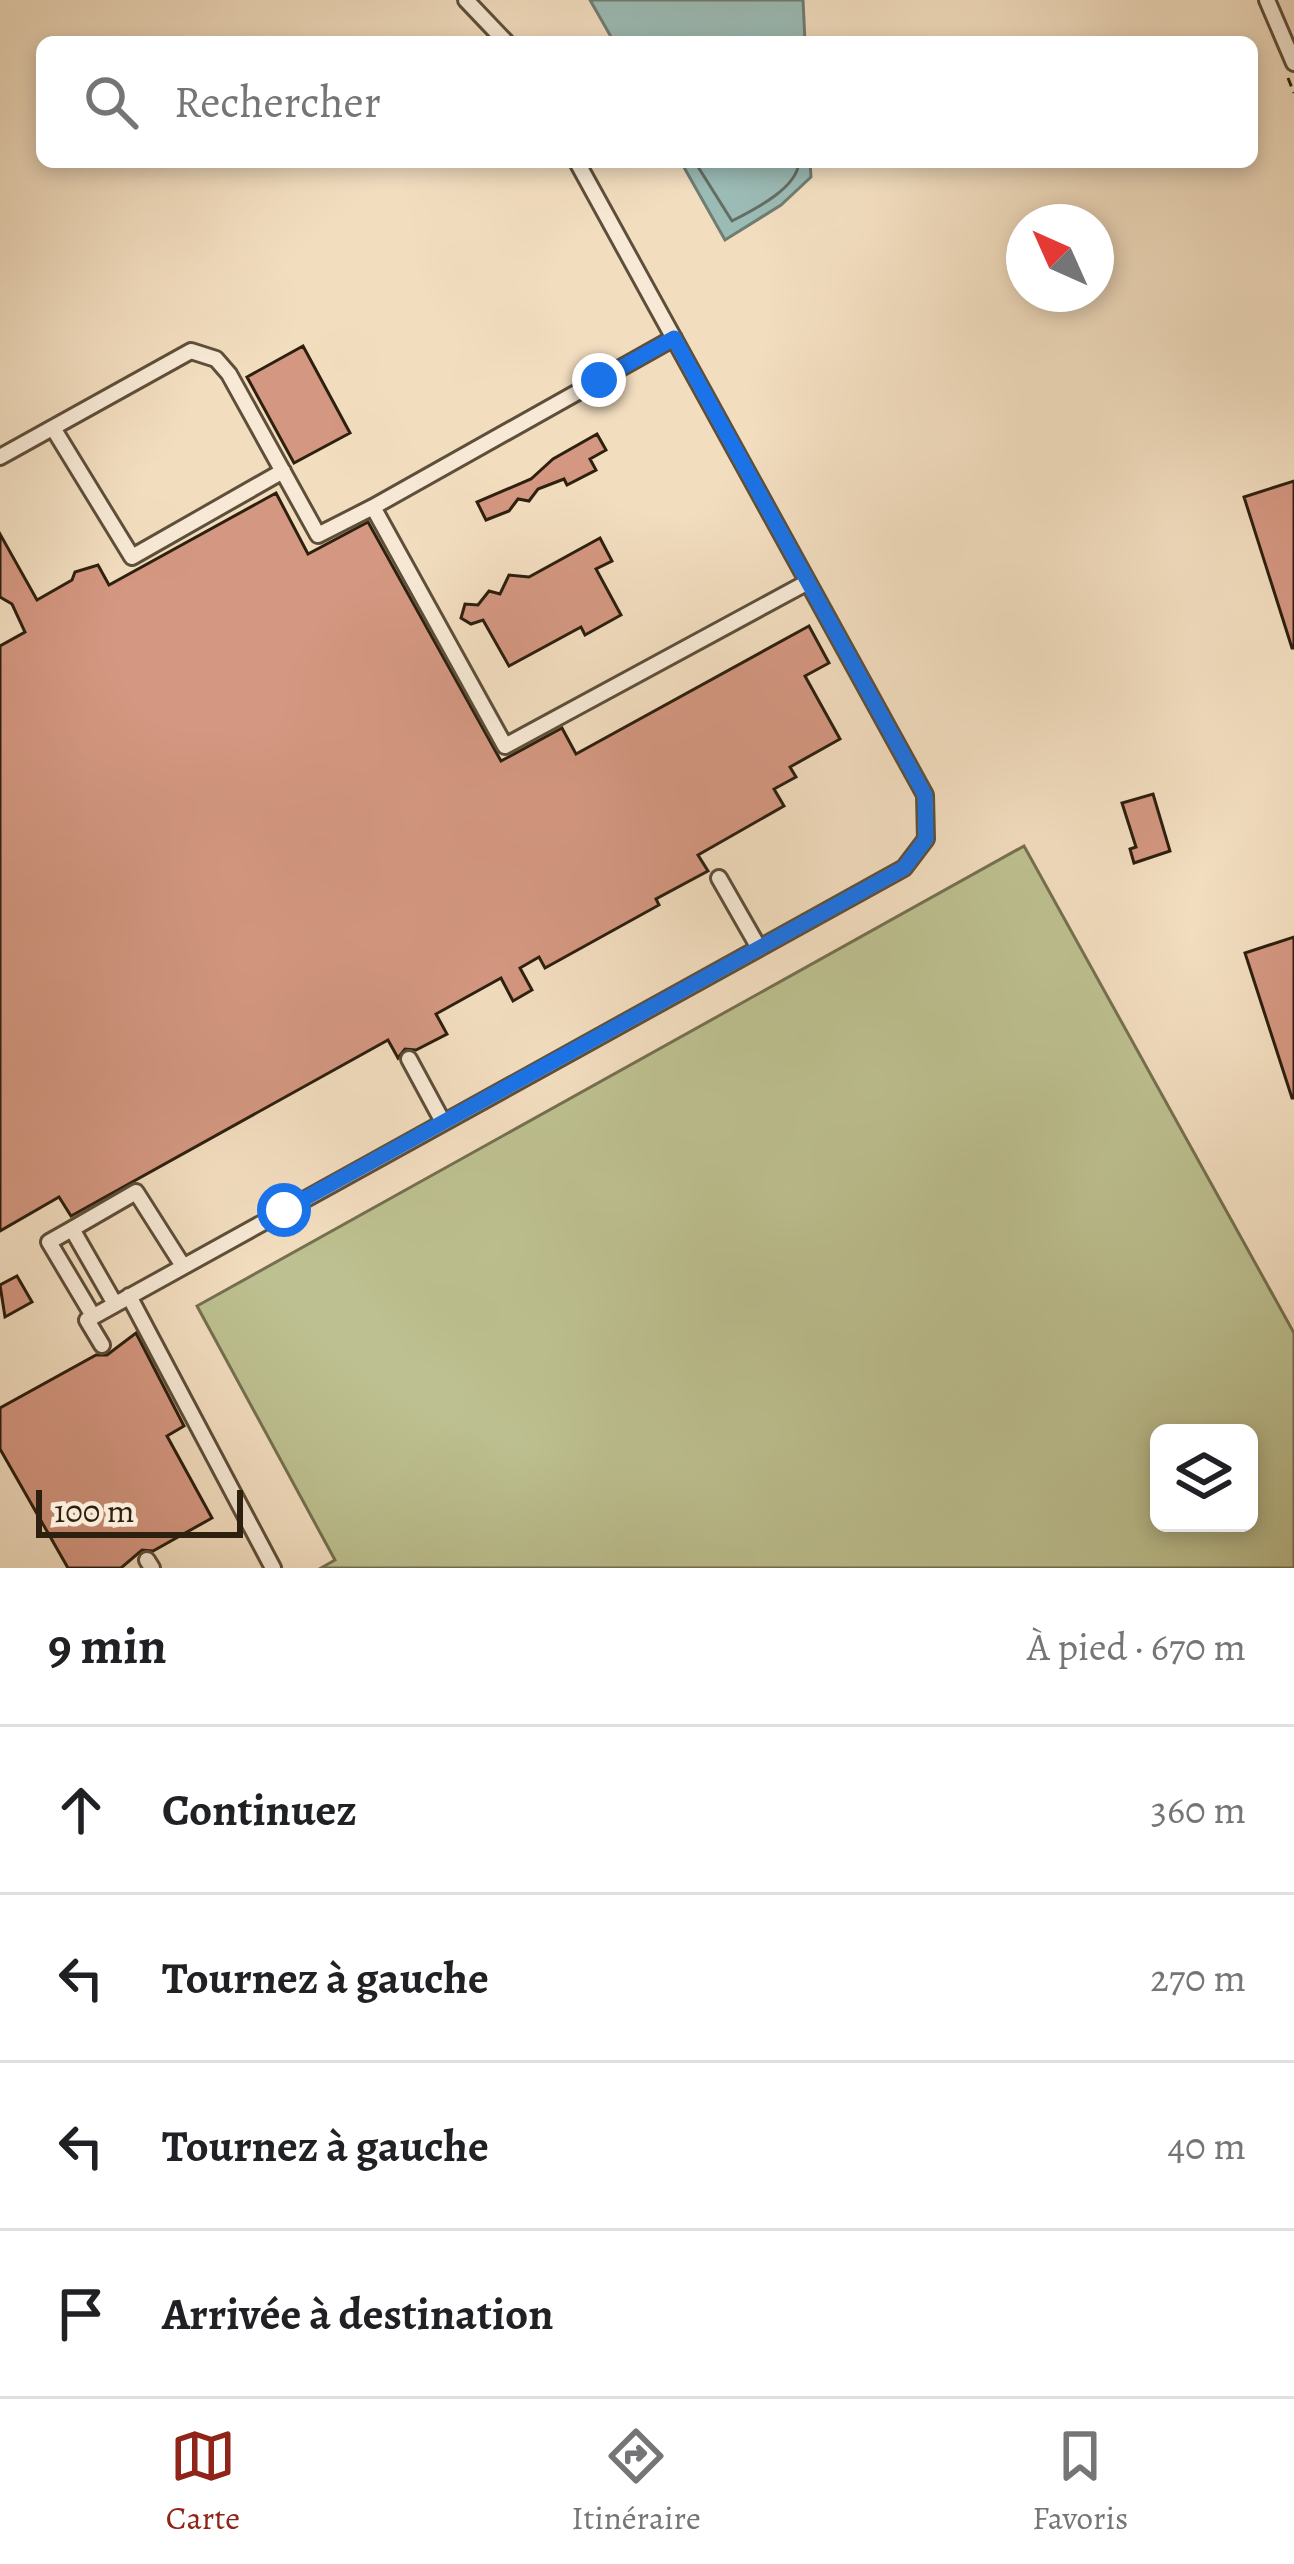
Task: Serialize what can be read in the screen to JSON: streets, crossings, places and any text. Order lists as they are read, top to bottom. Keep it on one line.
{"scale_bar":"100 m","north":"top left","page":{"search":"Rechercher","scale":"100 m","heading":["9 min","À pied · 670 m"],"list":[["Continuez","360 m"],["Tournez à gauche","270 m"],["Tournez à gauche","40 m"],"Arrivée à destination"],"nav":["Carte","Itinéraire","Favoris"]}}
